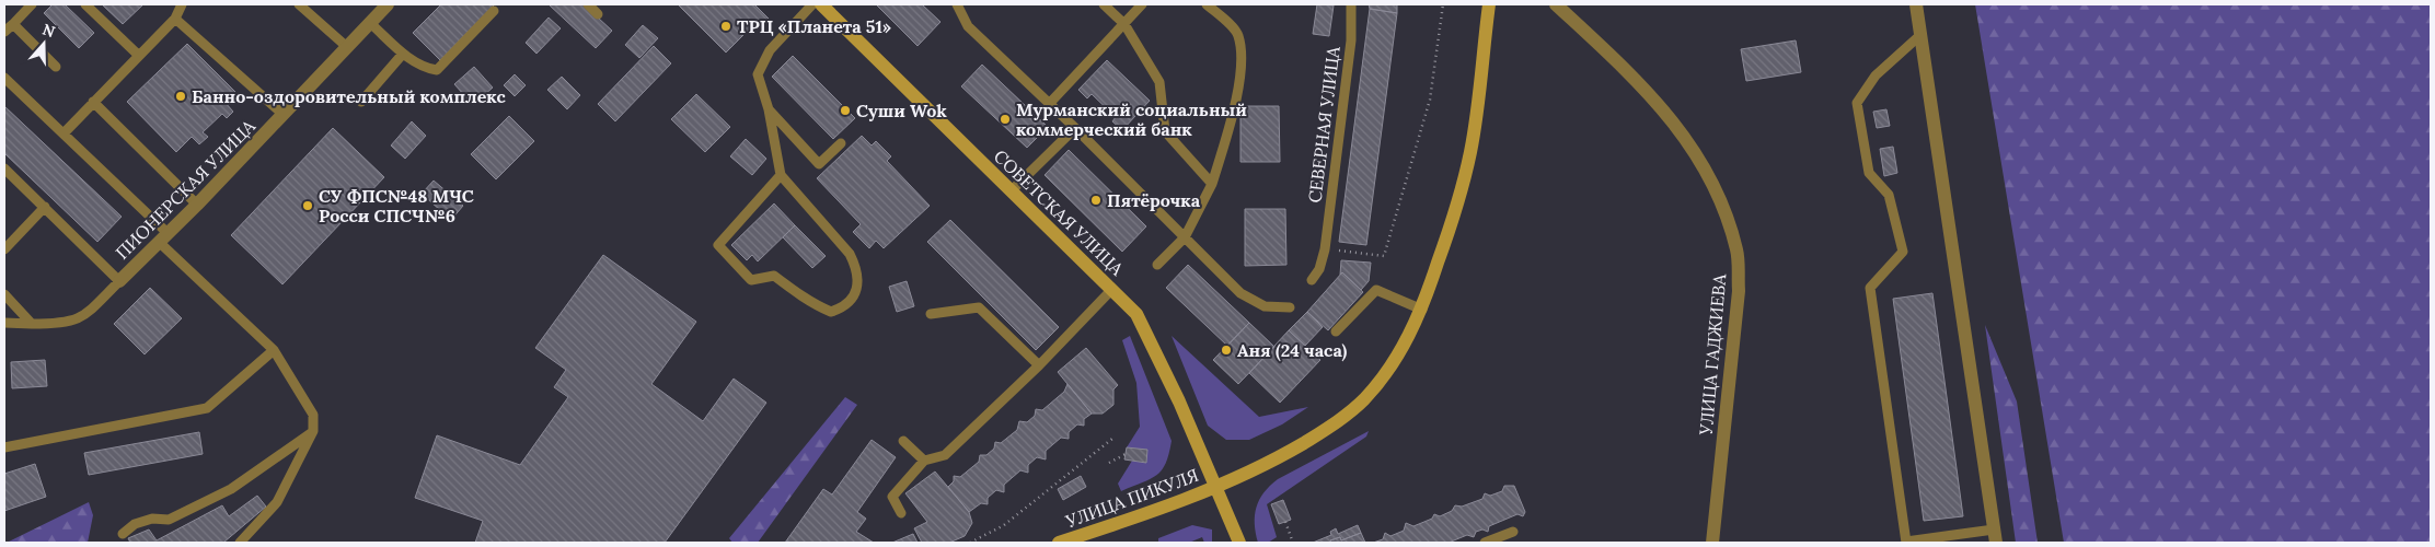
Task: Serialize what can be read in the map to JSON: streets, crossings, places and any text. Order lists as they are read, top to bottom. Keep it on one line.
{"streets":{"main road":["СОВЕТСКАЯ УЛИЦА","УЛИЦА ПИКУЛЯ"],"street":["ПИОНЕРСКАЯ УЛИЦА","УЛИЦА ГАДЖИЕВА"],"lane":["СЕВЕРНАЯ УЛИЦА"]},"crossings":[["СОВЕТСКАЯ УЛИЦА","УЛИЦА ПИКУЛЯ"]],"places":["ТРЦ «Планета 51»","Банно-оздоровительный комплекс","Суши Wok","Мурманский социальный коммерческий банк","Пятёрочка","СУ ФПС№48 МЧС Росси СПСЧ№6","Аня (24 часа)"],"north":"top"}
